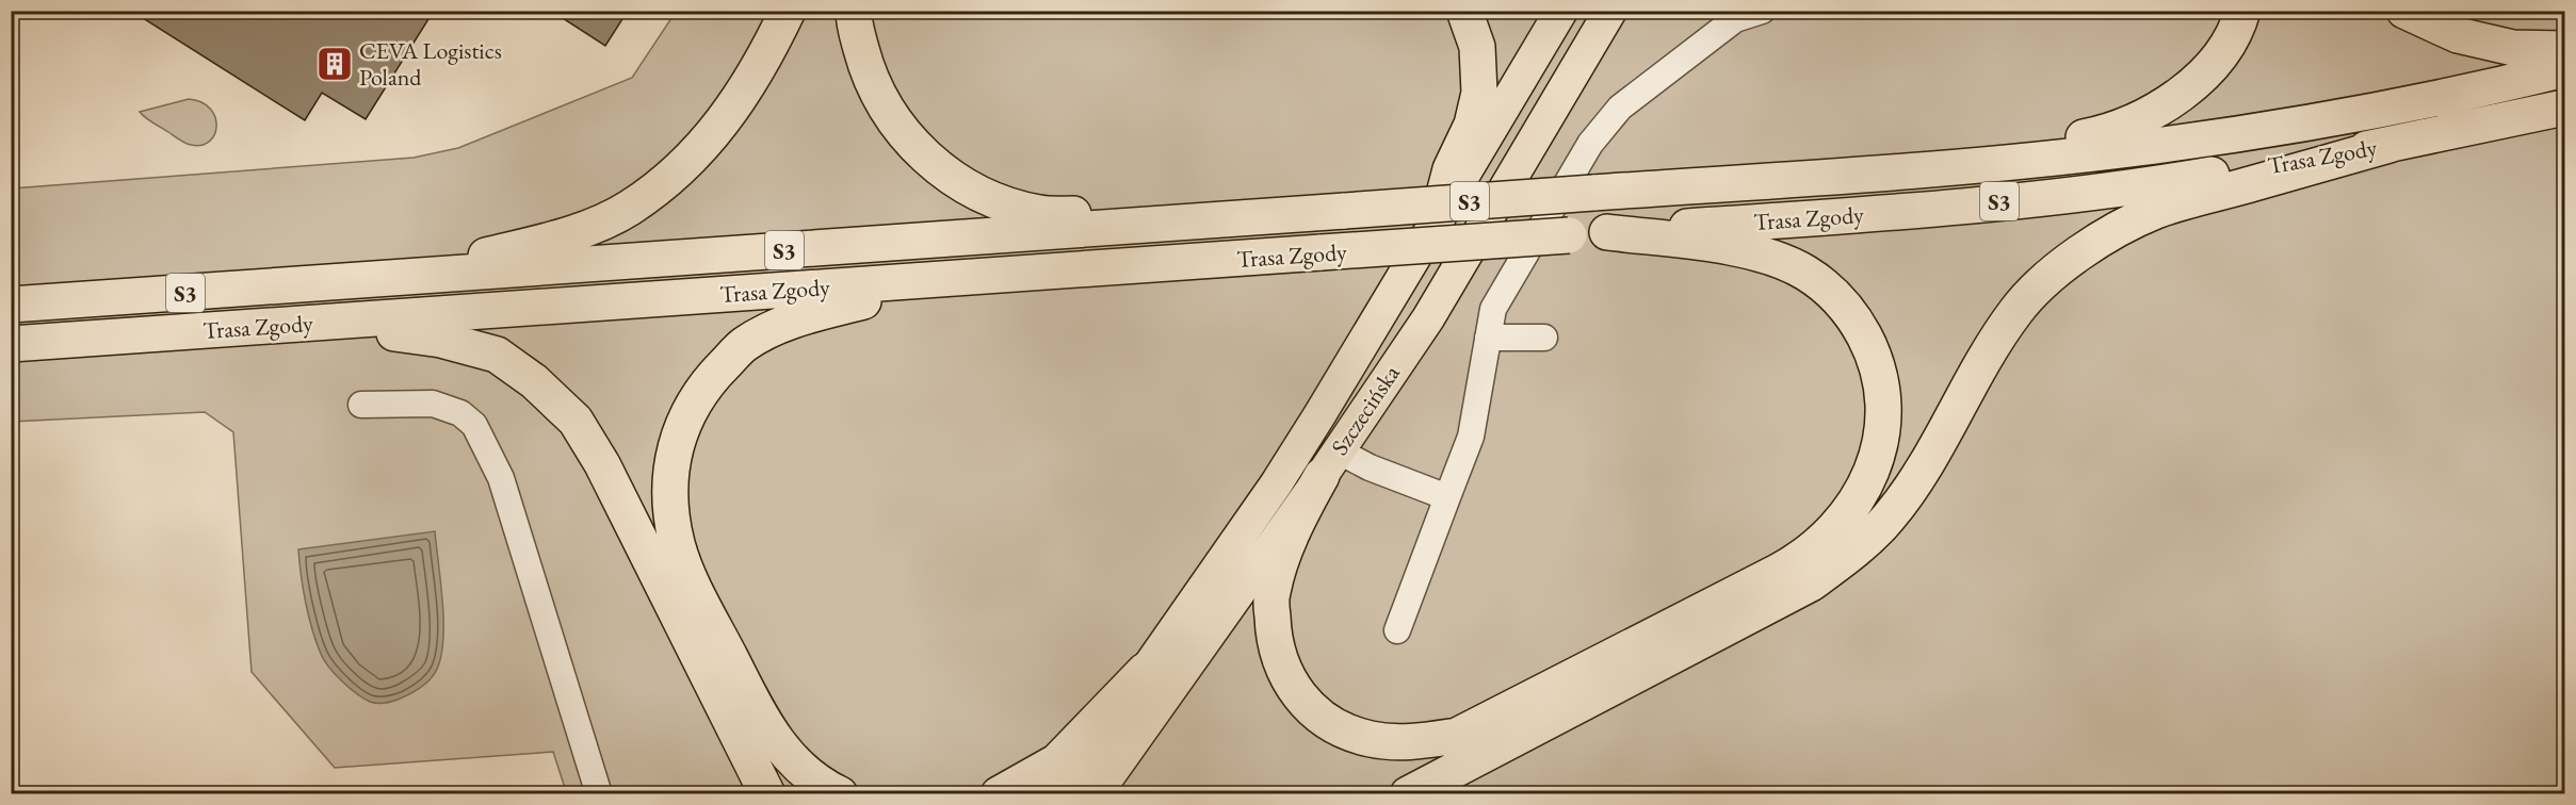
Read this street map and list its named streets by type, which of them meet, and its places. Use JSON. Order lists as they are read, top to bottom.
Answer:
{
  "streets": {
    "highway": ["Trasa Zgody", "S3"],
    "main road": ["Szczecińska"]
  },
  "places": {
    "building": ["CEVA Logistics Poland"]
  }
}
